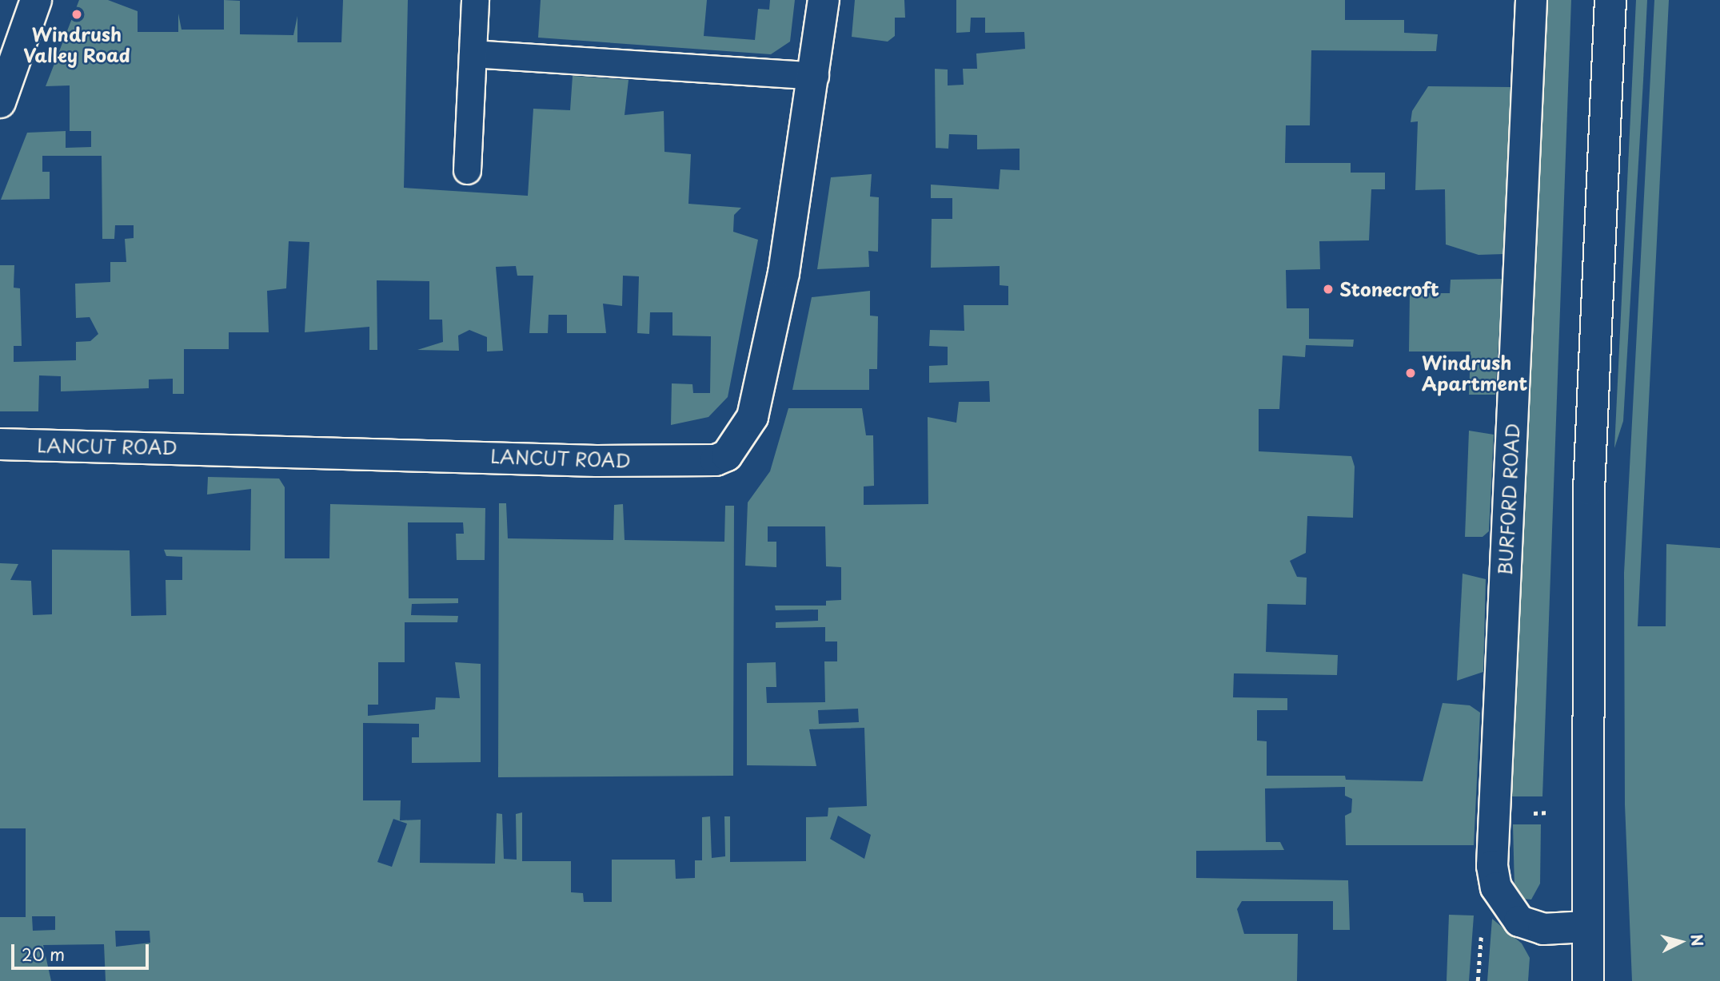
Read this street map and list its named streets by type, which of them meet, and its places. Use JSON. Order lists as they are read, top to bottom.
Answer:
{
  "streets": {
    "street": ["LANCUT ROAD", "BURFORD ROAD"]
  },
  "places": ["Windrush Valley Road", "Stonecroft", "Windrush Apartment"],
  "scale_bar": "20 m",
  "north": "right"
}
